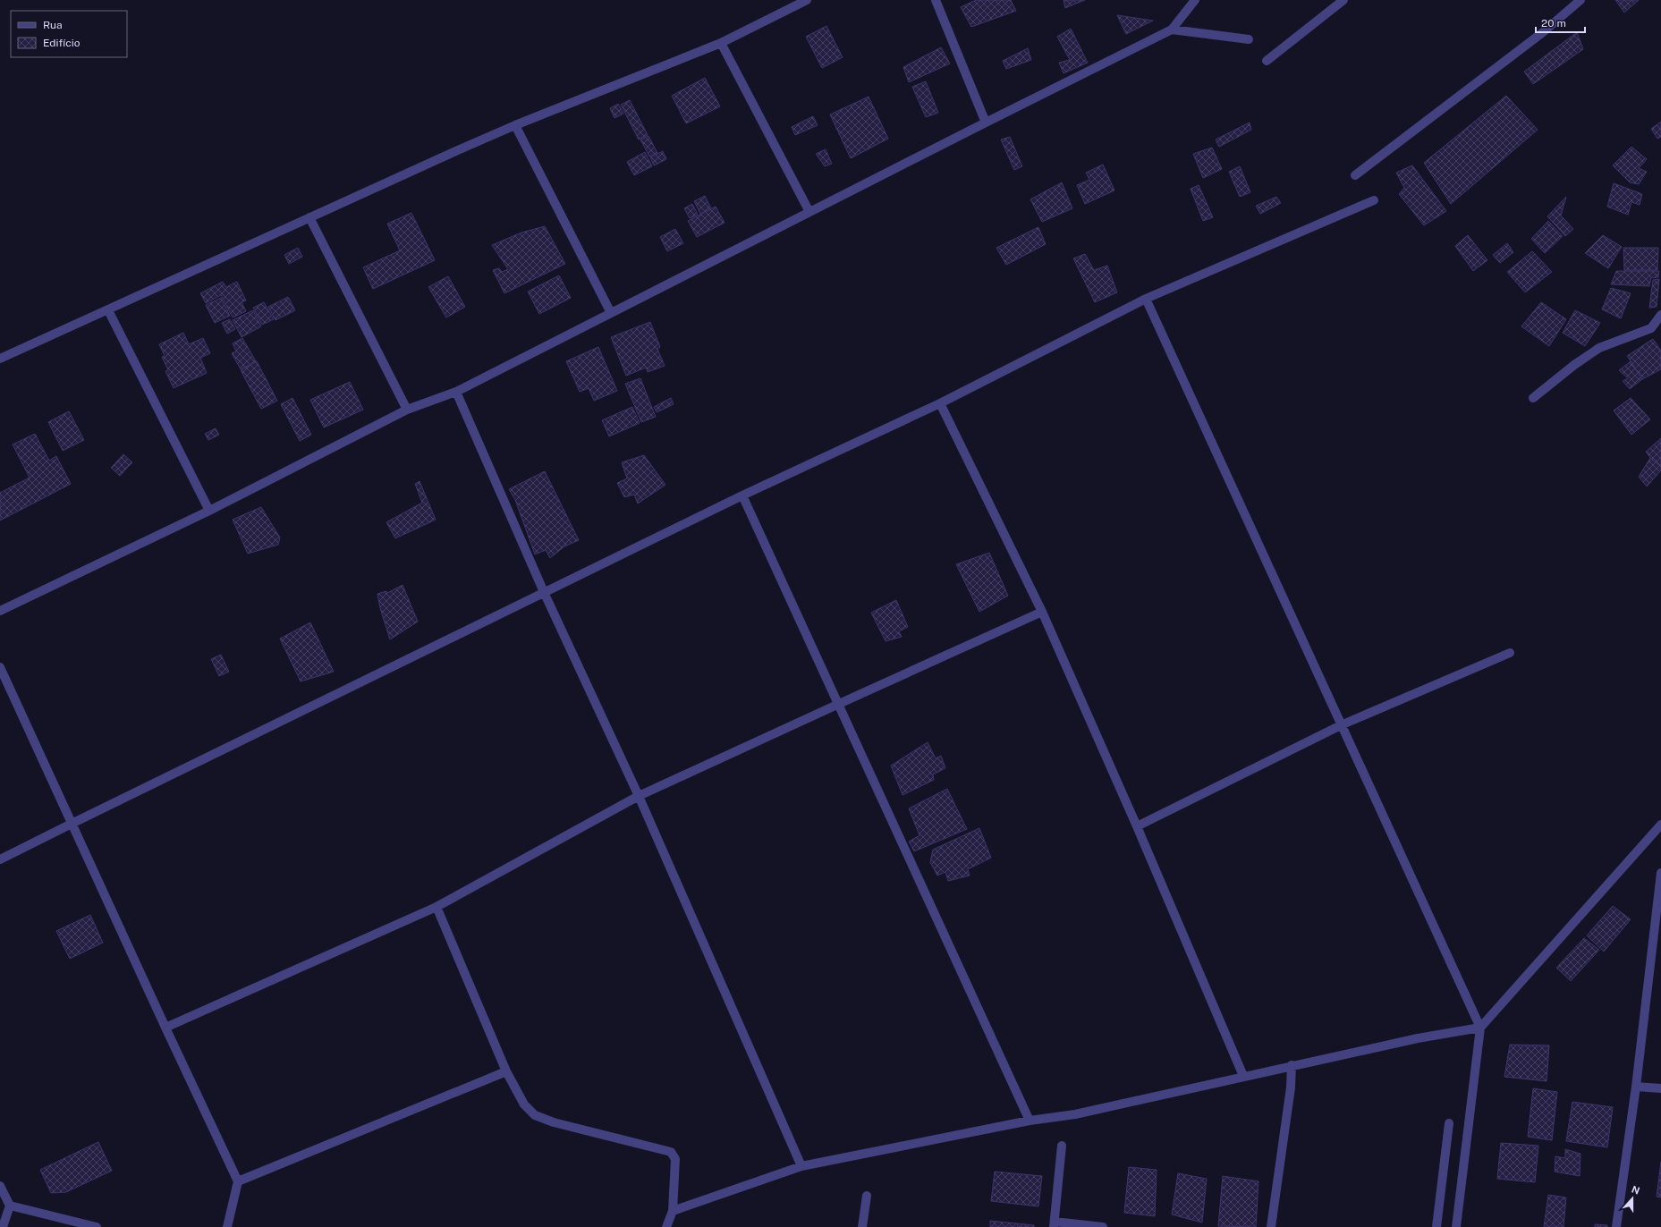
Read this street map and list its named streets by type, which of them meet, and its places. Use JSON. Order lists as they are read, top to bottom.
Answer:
{
  "legend": ["Rua", "Edifício"],
  "scale_bar": "20 m",
  "north": "top"
}
